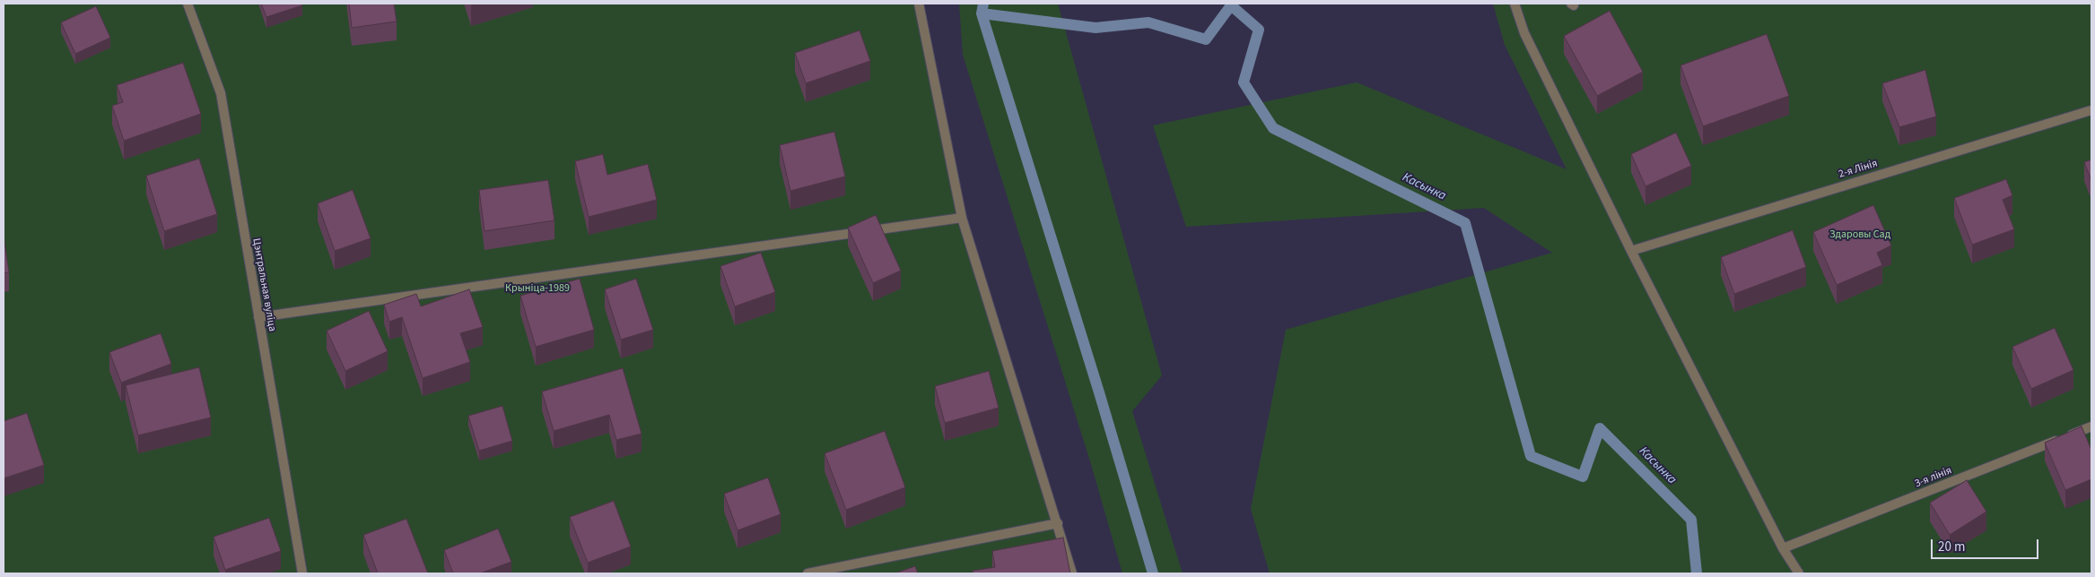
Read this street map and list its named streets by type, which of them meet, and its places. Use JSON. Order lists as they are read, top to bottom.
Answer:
{
  "streets": {
    "street": ["2-я Лінія", "Цэнтральная вуліца", "3-я лінія"]
  },
  "water": ["Касынка"],
  "parks": ["Здаровы Сад", "Крыніца-1989"],
  "scale_bar": "20 m"
}
